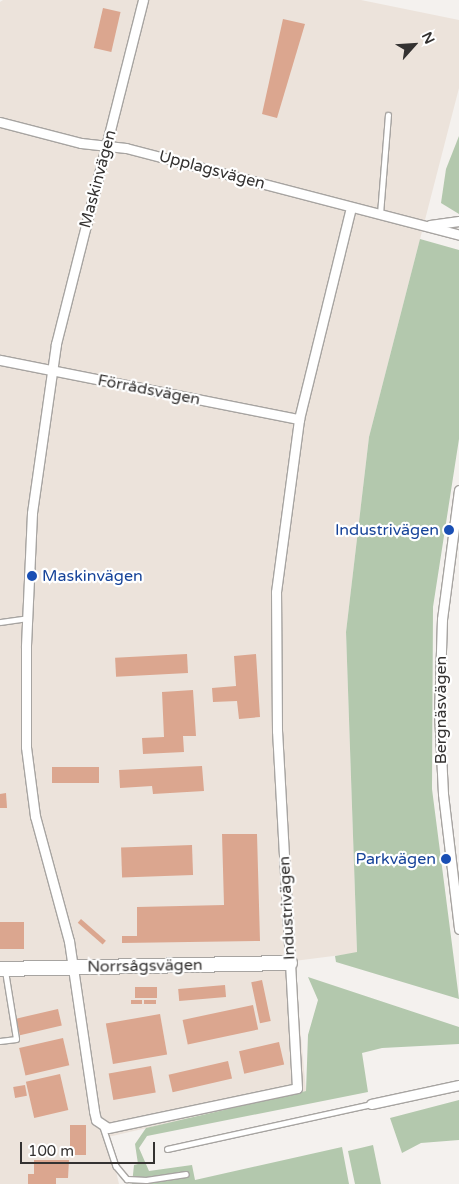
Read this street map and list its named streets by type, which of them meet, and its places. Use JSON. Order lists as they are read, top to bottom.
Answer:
{
  "streets": {
    "street": [
      "Upplagsvägen",
      "Maskinvägen",
      "Förrådsvägen",
      "Bergnäsvägen",
      "Industrivägen",
      "Norrsågsvägen"
    ]
  },
  "crossings": [
    ["Upplagsvägen", "Maskinvägen"],
    ["Upplagsvägen", "Industrivägen"],
    ["Maskinvägen", "Förrådsvägen"],
    ["Maskinvägen", "Industrivägen"],
    ["Maskinvägen", "Norrsågsvägen"],
    ["Förrådsvägen", "Industrivägen"],
    ["Industrivägen", "Norrsågsvägen"]
  ],
  "places": ["Industrivägen", "Maskinvägen", "Parkvägen"],
  "scale_bar": "100 m",
  "north": "top right"
}
